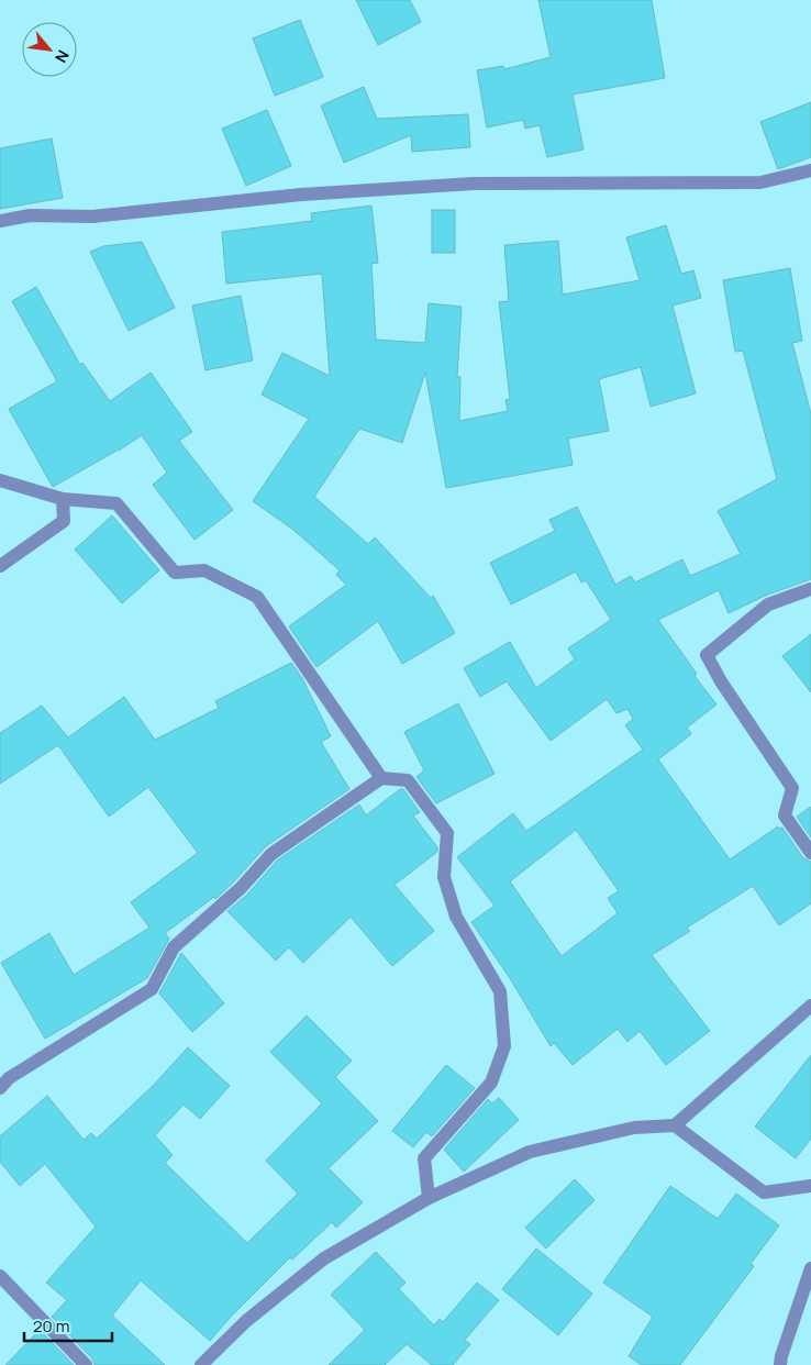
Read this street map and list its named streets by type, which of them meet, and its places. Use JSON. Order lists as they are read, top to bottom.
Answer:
{
  "scale_bar": "20 m",
  "north": "bottom right"
}
